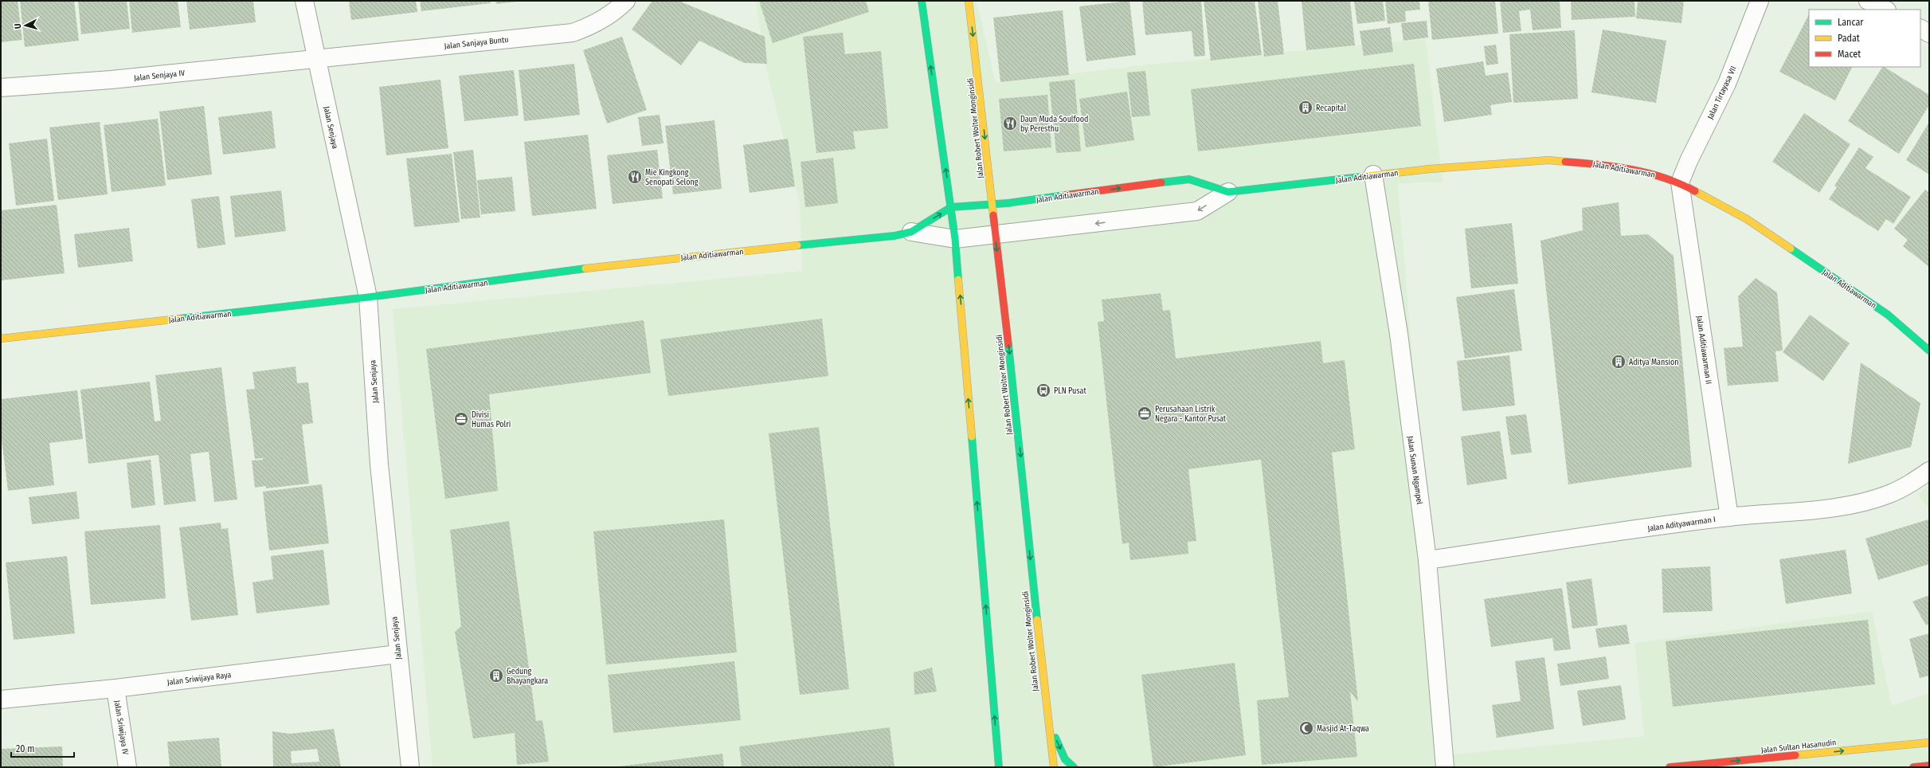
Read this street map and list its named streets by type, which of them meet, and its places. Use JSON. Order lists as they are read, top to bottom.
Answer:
{
  "streets": {
    "street": [
      "Jalan Sanjaya Buntu",
      "Jalan Senjaya IV",
      "Jalan Tirtayasa VII",
      "Jalan Senjaya",
      "Jalan Robert Wolter Monginsidi",
      "Jalan Aditiawarman",
      "Jalan Aditiawarman II",
      "Jalan Sunan Ngampel",
      "Jalan Adityawarman I",
      "Jalan Sriwijaya Raya",
      "Jalan Sriwijaya IV",
      "Jalan Sultan Hasanudin"
    ]
  },
  "crossings": [
    ["Jalan Sanjaya Buntu", "Jalan Senjaya IV"],
    ["Jalan Sanjaya Buntu", "Jalan Senjaya"],
    ["Jalan Senjaya IV", "Jalan Senjaya"],
    ["Jalan Tirtayasa VII", "Jalan Aditiawarman"],
    ["Jalan Tirtayasa VII", "Jalan Aditiawarman II"],
    ["Jalan Senjaya", "Jalan Aditiawarman"],
    ["Jalan Senjaya", "Jalan Sriwijaya Raya"],
    ["Jalan Robert Wolter Monginsidi", "Jalan Aditiawarman"],
    ["Jalan Aditiawarman", "Jalan Aditiawarman II"],
    ["Jalan Aditiawarman", "Jalan Sunan Ngampel"],
    ["Jalan Aditiawarman II", "Jalan Adityawarman I"],
    ["Jalan Sunan Ngampel", "Jalan Adityawarman I"],
    ["Jalan Sriwijaya Raya", "Jalan Sriwijaya IV"]
  ],
  "one_way": ["Jalan Sultan Hasanudin"],
  "places": {
    "building": ["Recapital", "Aditya Mansion", "Gedung Bhayangkara"],
    "restaurant": ["Daun Muda Soulfood by Peresthu", "Mie Kingkong Senopati Selong"],
    "bus stop": ["PLN Pusat"],
    "office": ["Perusahaan Listrik Negara - Kantor Pusat", "Divisi Humas Polri"],
    "mosque": ["Masjid At-Taqwa"]
  },
  "legend": ["Lancar", "Padat", "Macet"],
  "scale_bar": "20 m",
  "north": "left"
}
